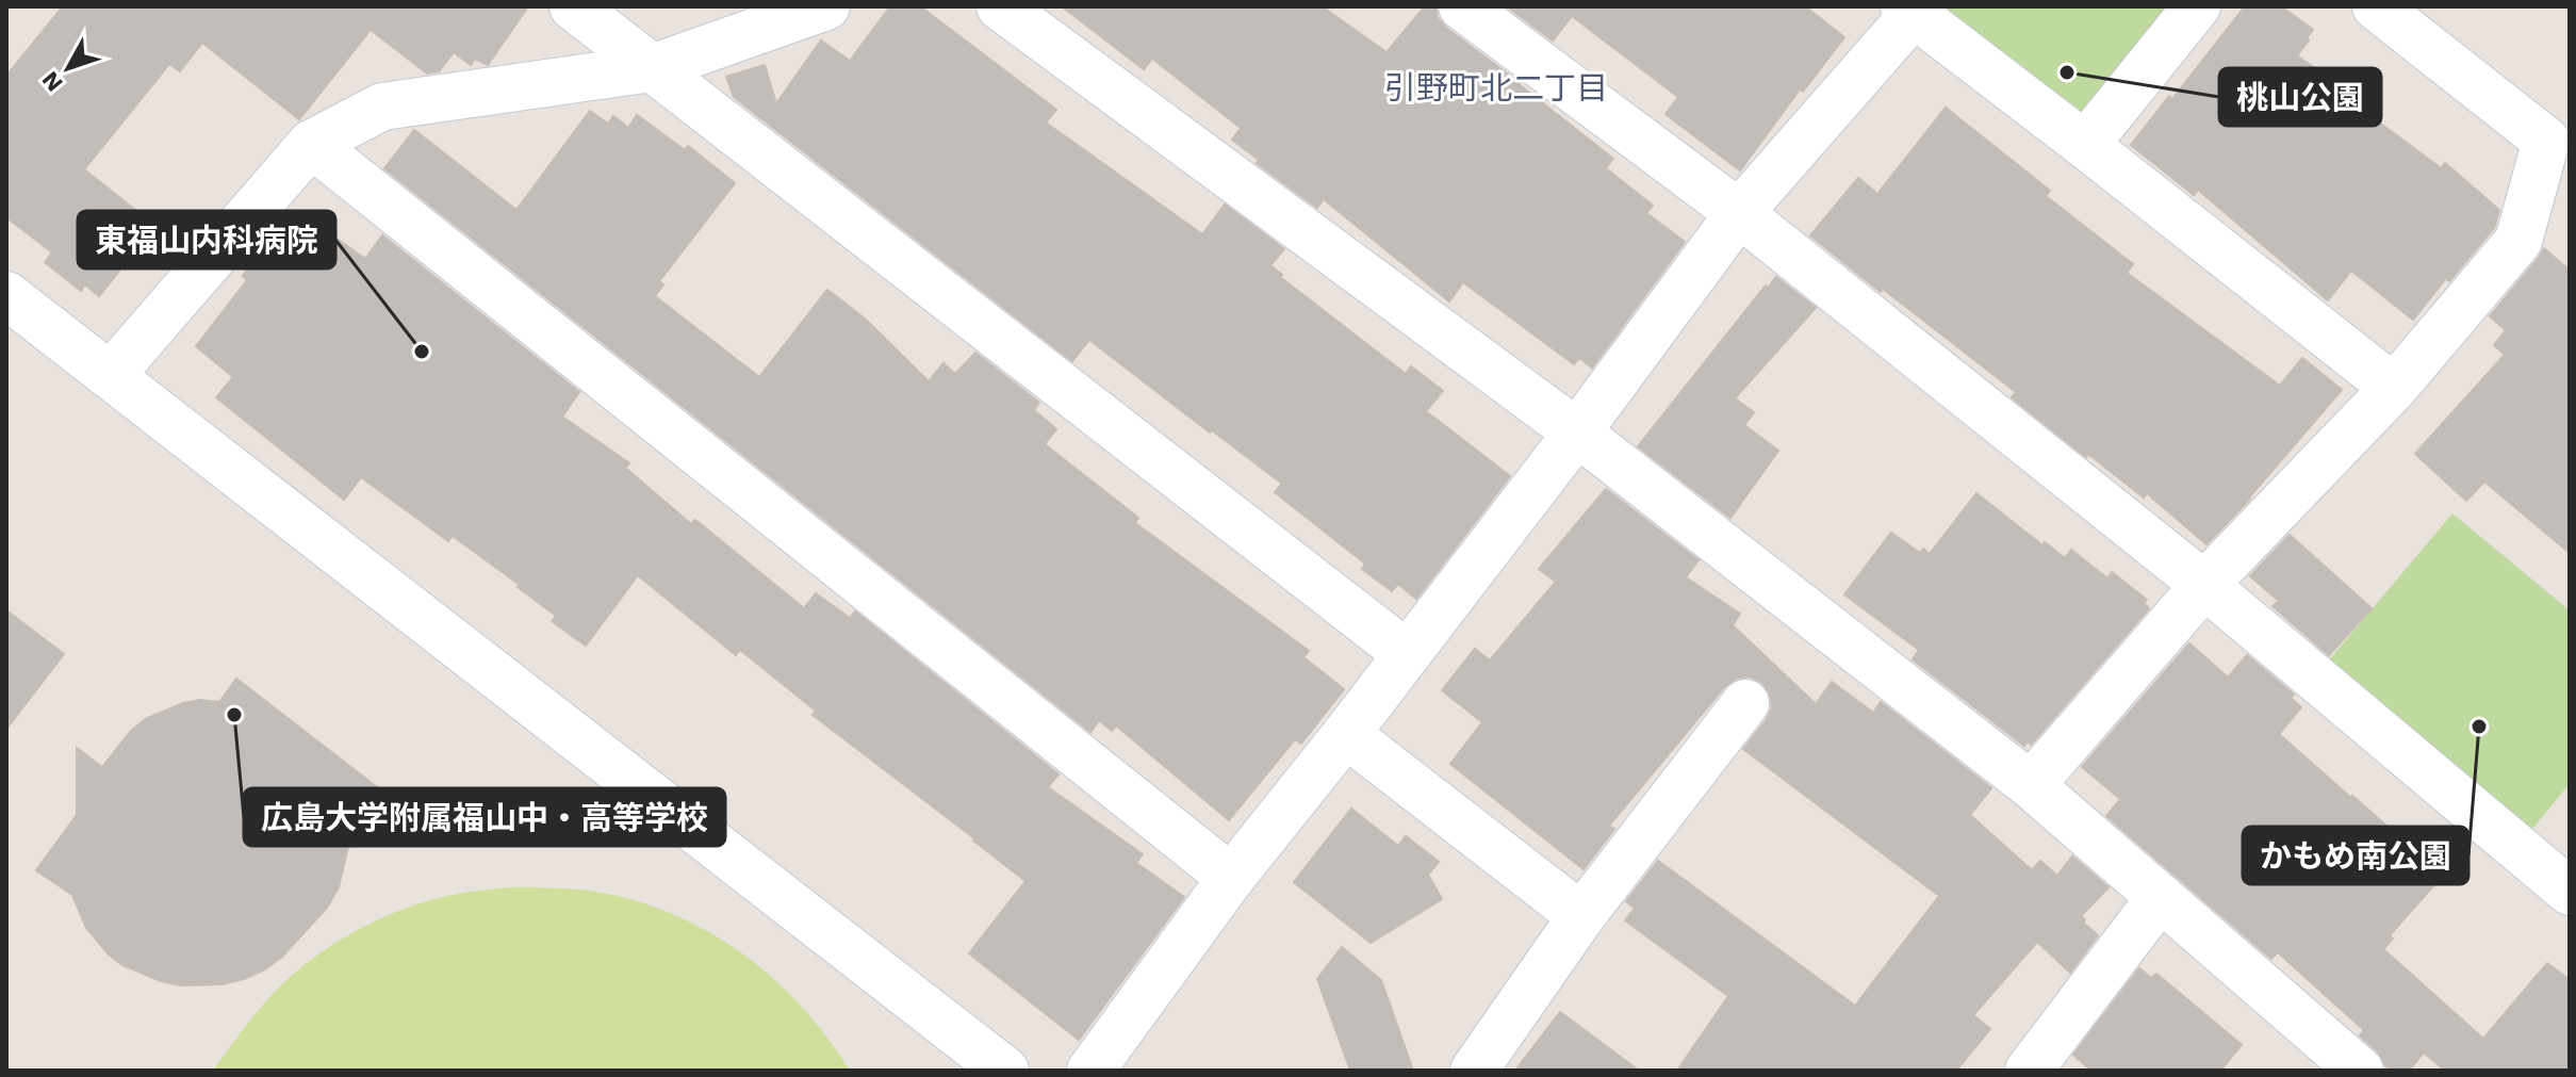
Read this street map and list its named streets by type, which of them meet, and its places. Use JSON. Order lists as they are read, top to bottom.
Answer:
{
  "districts": ["引野町北二丁目"],
  "places": [
    "桃山公園",
    "東福山内科病院",
    "広島大学附属福山中・高等学校",
    "かもめ南公園"
  ],
  "north": "bottom left"
}
